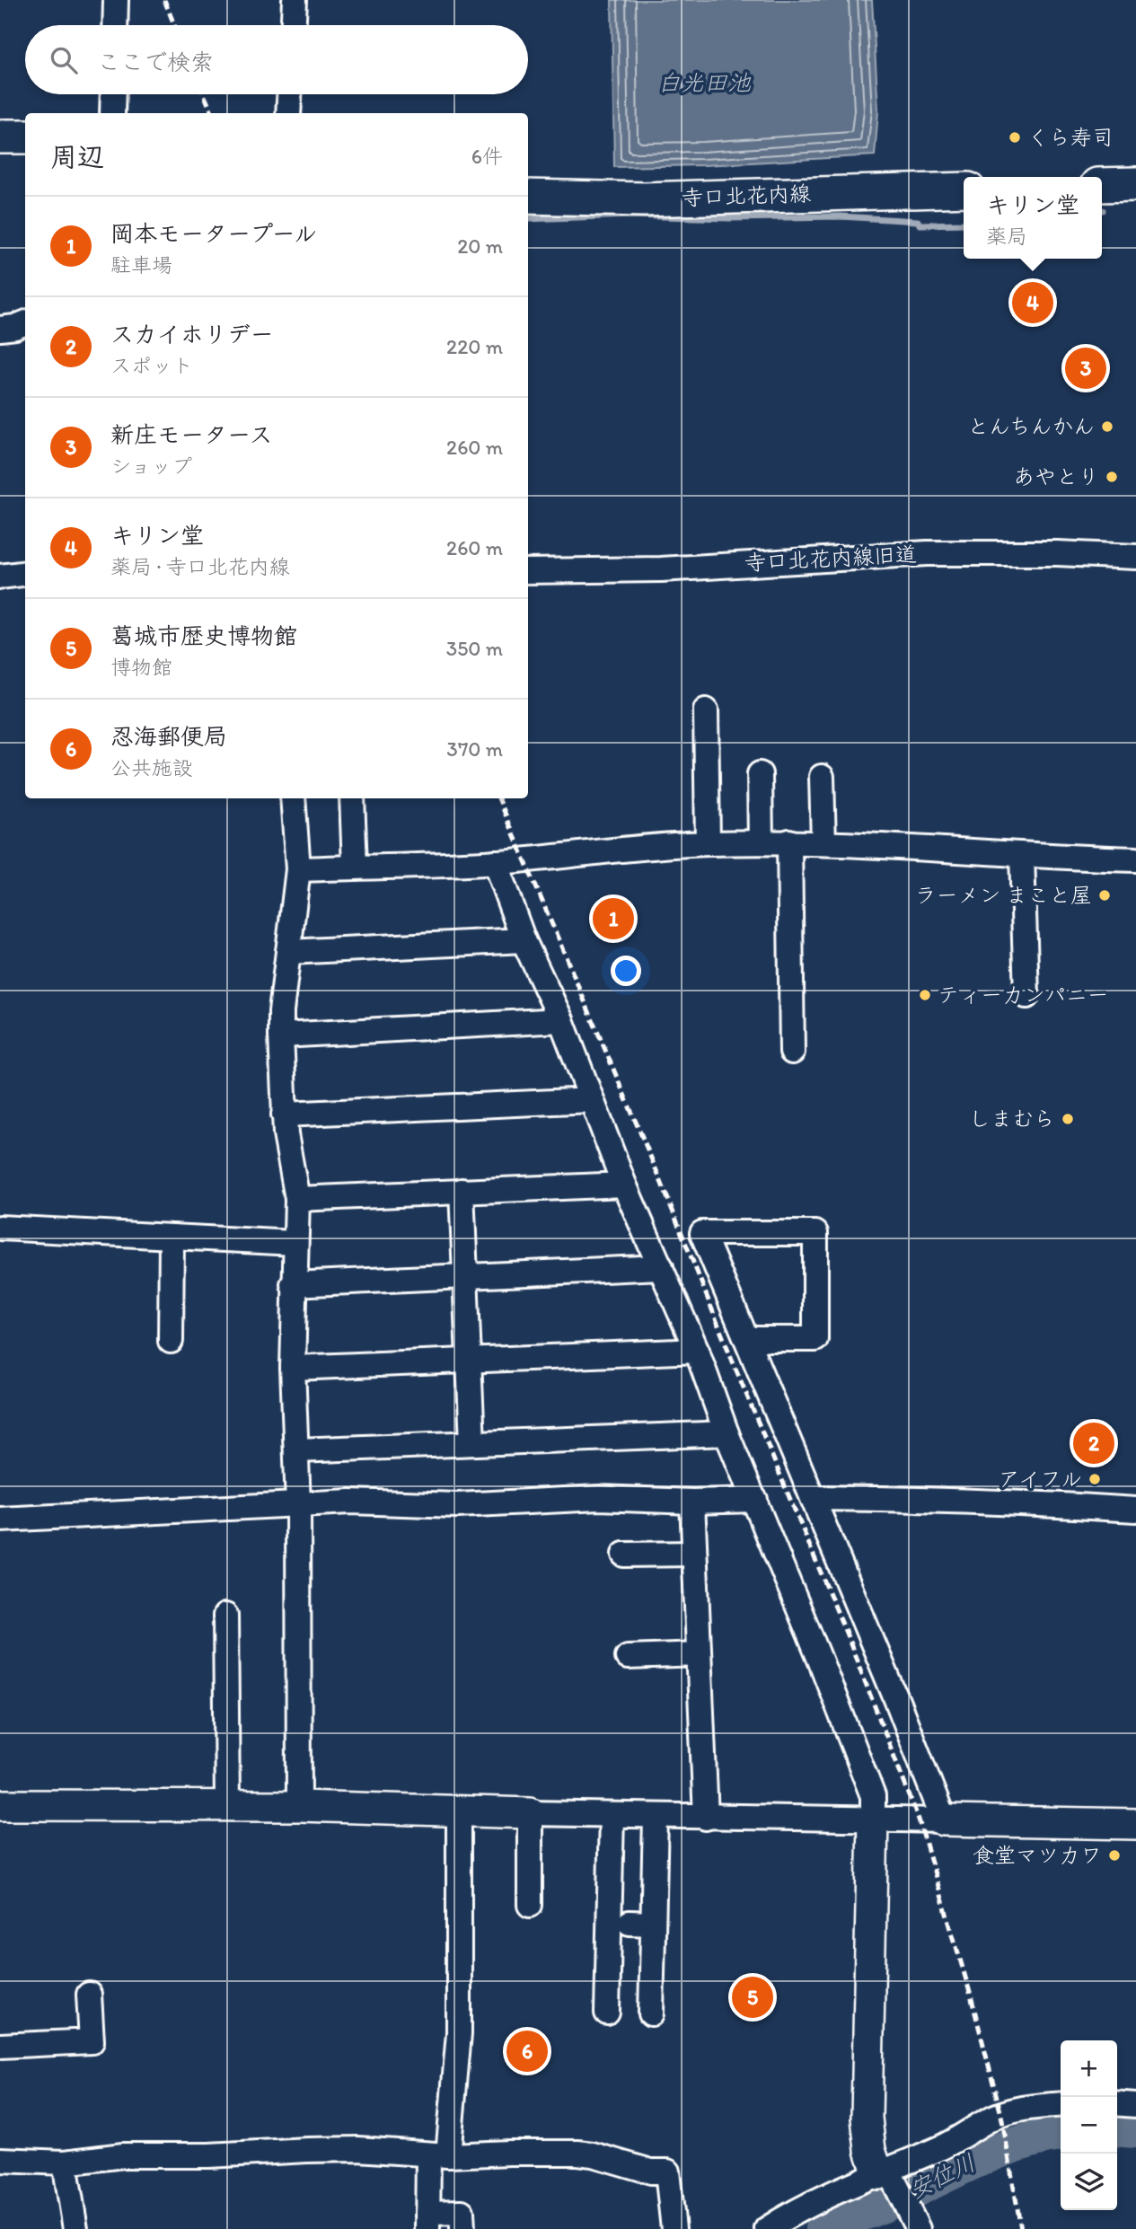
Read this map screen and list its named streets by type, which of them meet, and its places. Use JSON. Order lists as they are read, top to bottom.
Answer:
{
  "streets": {
    "main road": ["寺口北花内線"],
    "street": ["寺口北花内線旧道"]
  },
  "water": ["白光田池", "安位川"],
  "places": [
    "くら寿司",
    "とんちんかん",
    "あやとり",
    "ラーメン まこと屋",
    "ティーカンパニー",
    "しまむら",
    "アイフル",
    "食堂マツカワ"
  ],
  "page": {
    "search": "ここで検索",
    "heading": ["周辺", "6件"],
    "popup": ["キリン堂", "薬局"],
    "list": [
      {
        "mark": "1",
        "name": "岡本モータープール",
        "note": "駐車場",
        "value": "20 m"
      },
      {
        "mark": "2",
        "name": "スカイホリデー",
        "note": "スポット",
        "value": "220 m"
      },
      {
        "mark": "3",
        "name": "新庄モータース",
        "note": "ショップ",
        "value": "260 m"
      },
      {
        "mark": "4",
        "name": "キリン堂",
        "note": "薬局 · 寺口北花内線",
        "value": "260 m"
      },
      {
        "mark": "5",
        "name": "葛城市歴史博物館",
        "note": "博物館",
        "value": "350 m"
      },
      {
        "mark": "6",
        "name": "忍海郵便局",
        "note": "公共施設",
        "value": "370 m"
      }
    ],
    "pins": [
      "4",
      "3",
      "1",
      "2",
      "5",
      "6"
    ],
    "map_buttons": ["+", "−"]
  }
}
